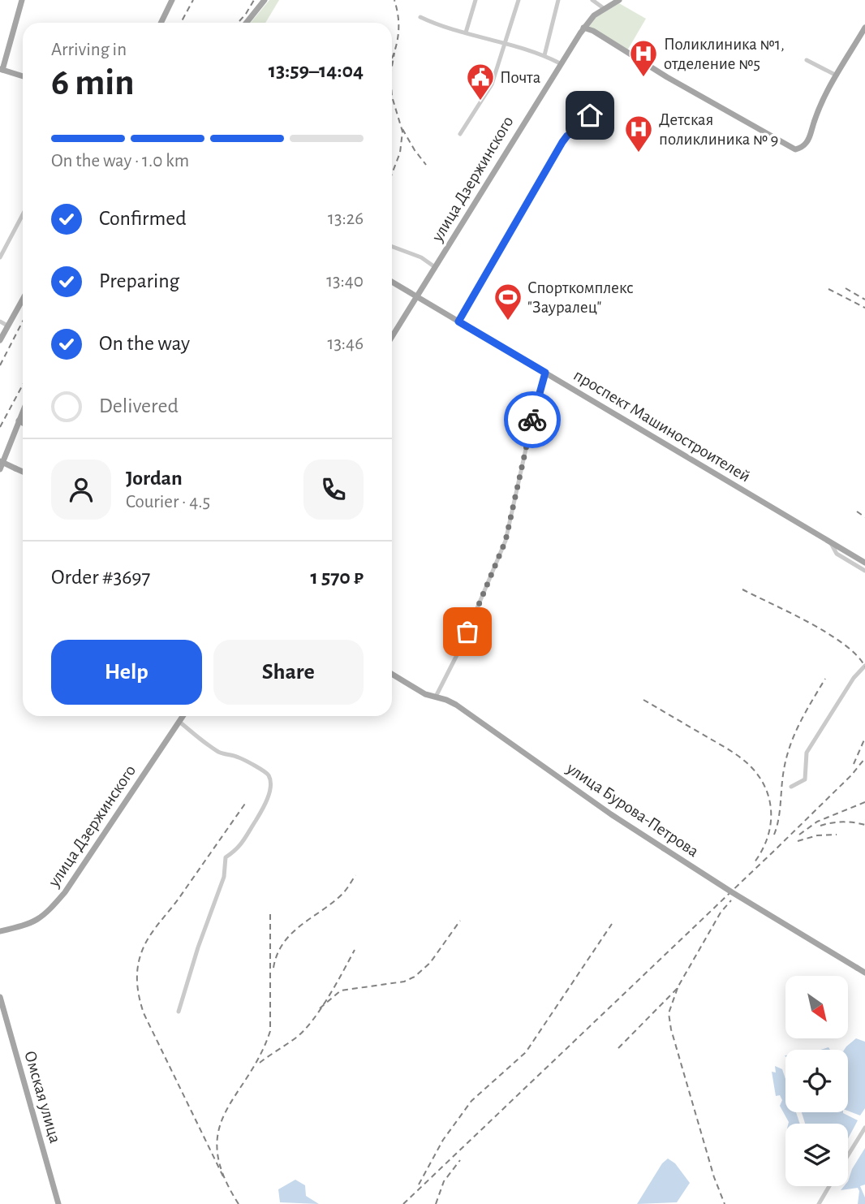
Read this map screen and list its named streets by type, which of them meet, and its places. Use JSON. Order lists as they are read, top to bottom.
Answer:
{
  "streets": {
    "main road": [
      "улица Дзержинского",
      "проспект Машиностроителей",
      "улица Бурова-Петрова",
      "Омская улица"
    ]
  },
  "crossings": [
    ["улица Дзержинского", "проспект Машиностроителей"]
  ],
  "places": {
    "hospital": ["Поликлиника №1, отделение №5", "Детская поликлиника № 9"],
    "public building": ["Почта"],
    "sports": ["Спорткомплекс \"Зауралец\""]
  },
  "north": "bottom right",
  "page": {
    "heading": ["6 min", "Arriving in", "13:59–14:04"],
    "panel": [
      "Jordan",
      "Courier · 4.5",
      "Order #3697",
      "1 570 ₽"
    ],
    "bar": "On the way · 1.0 km",
    "list": [
      ["Confirmed", "13:26"],
      ["Preparing", "13:40"],
      ["On the way", "13:46"],
      "Delivered"
    ],
    "buttons": ["Help", "Share"]
  }
}
